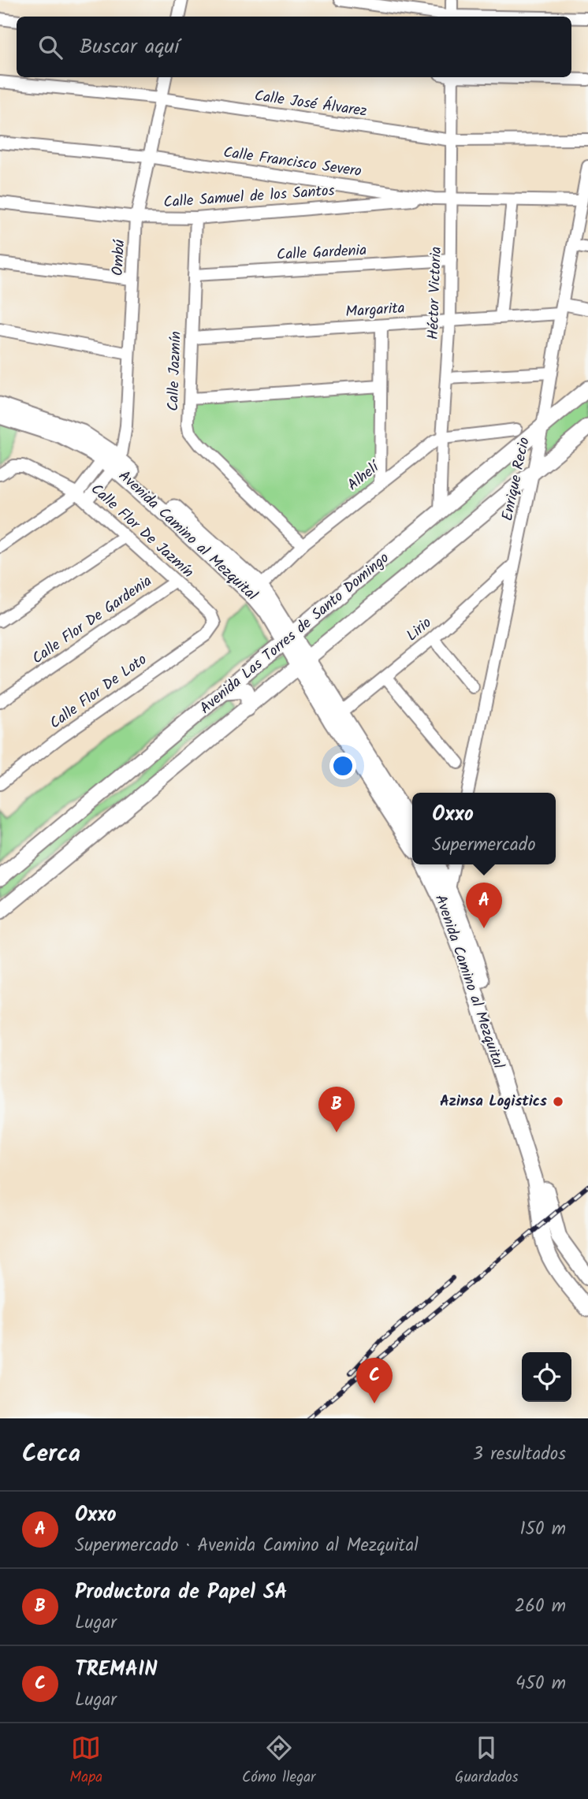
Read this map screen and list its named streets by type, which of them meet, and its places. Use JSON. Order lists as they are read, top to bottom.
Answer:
{
  "streets": {
    "street": [
      "Calle José Álvarez",
      "Calle Francisco Severo",
      "Calle Samuel de los Santos",
      "Calle Gardenia",
      "Ombú",
      "Héctor Victoria",
      "Margarita",
      "Calle Jazmín",
      "Alhelí",
      "Enrique Recio",
      "Calle Flor De Jazmín",
      "Avenida Camino al Mezquital",
      "Calle Flor De Gardenia",
      "Lirio",
      "Avenida Las Torres de Santo Domingo",
      "Calle Flor De Loto"
    ]
  },
  "crossings": [
    ["Calle José Álvarez", "Ombú"],
    ["Calle José Álvarez", "Héctor Victoria"],
    ["Calle Francisco Severo", "Calle Samuel de los Santos"],
    ["Calle Francisco Severo", "Ombú"],
    ["Calle Francisco Severo", "Héctor Victoria"],
    ["Calle Francisco Severo", "Enrique Recio"],
    ["Calle Samuel de los Santos", "Ombú"],
    ["Calle Samuel de los Santos", "Calle Jazmín"],
    ["Calle Gardenia", "Héctor Victoria"],
    ["Calle Gardenia", "Calle Jazmín"],
    ["Ombú", "Avenida Camino al Mezquital"],
    ["Héctor Victoria", "Margarita"],
    ["Héctor Victoria", "Alhelí"],
    ["Héctor Victoria", "Avenida Las Torres de Santo Domingo"],
    ["Margarita", "Calle Jazmín"],
    ["Margarita", "Enrique Recio"],
    ["Calle Jazmín", "Alhelí"],
    ["Alhelí", "Avenida Camino al Mezquital"],
    ["Enrique Recio", "Lirio"],
    ["Enrique Recio", "Avenida Las Torres de Santo Domingo"],
    ["Calle Flor De Jazmín", "Calle Flor De Gardenia"],
    ["Calle Flor De Jazmín", "Calle Flor De Loto"],
    ["Avenida Camino al Mezquital", "Lirio"],
    ["Avenida Camino al Mezquital", "Avenida Las Torres de Santo Domingo"]
  ],
  "places": ["Azinsa Logistics"],
  "page": {
    "search": "Buscar aquí",
    "popup": ["Oxxo", "Supermercado"],
    "pins": ["A", "B", "C"],
    "heading": ["Cerca", "3 resultados"],
    "list": [
      {
        "mark": "A",
        "name": "Oxxo",
        "note": "Supermercado · Avenida Camino al Mezquital",
        "value": "150 m"
      },
      {
        "mark": "B",
        "name": "Productora de Papel SA",
        "note": "Lugar",
        "value": "260 m"
      },
      {
        "mark": "C",
        "name": "TREMAIN",
        "note": "Lugar",
        "value": "450 m"
      }
    ],
    "nav": ["Mapa", "Cómo llegar", "Guardados"]
  }
}
